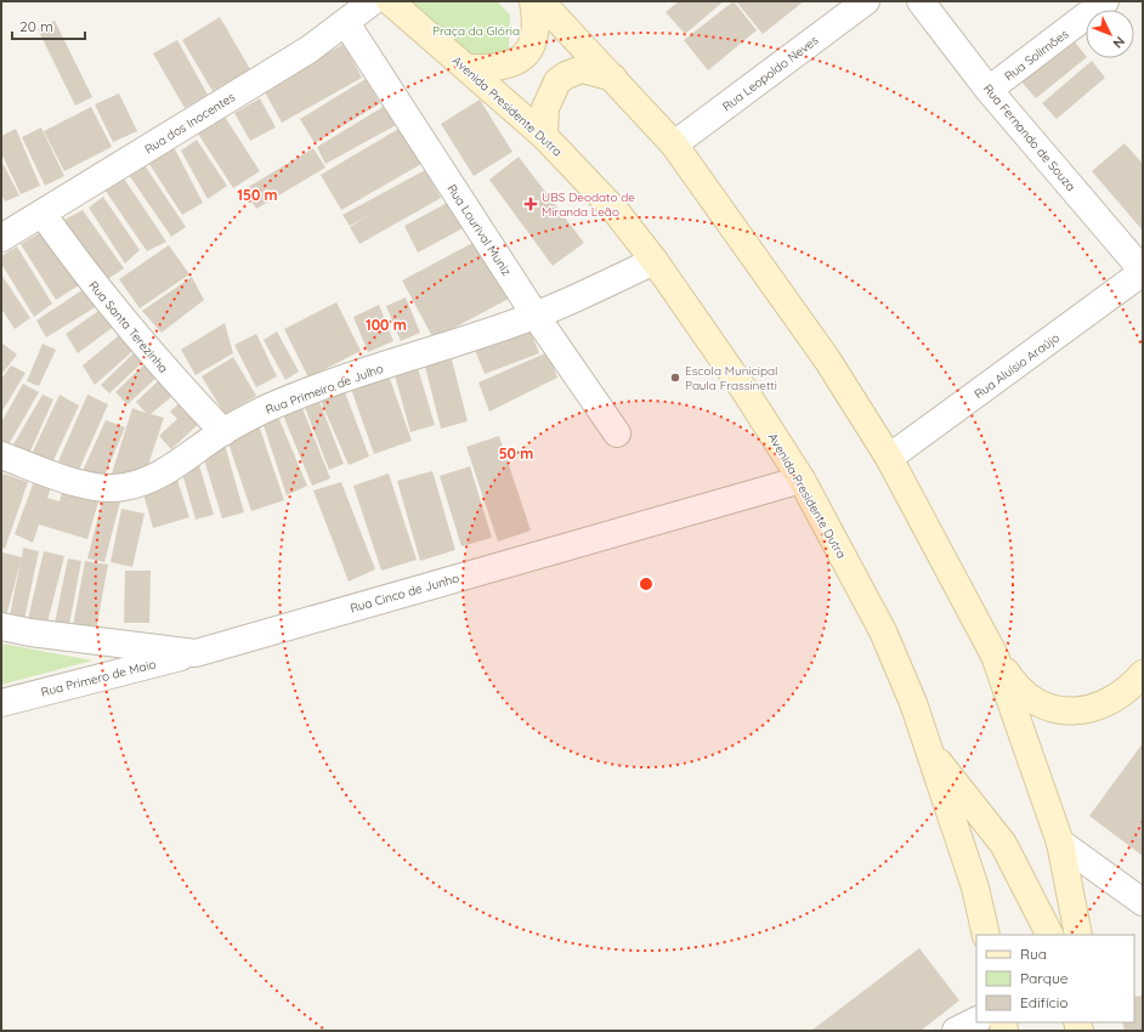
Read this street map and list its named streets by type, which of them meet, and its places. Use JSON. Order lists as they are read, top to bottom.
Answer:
{
  "streets": {
    "street": [
      "Rua Solimões",
      "Rua Leopoldo Neves",
      "Avenida Presidente Dutra",
      "Rua dos Inocentes",
      "Rua Fernando de Souza",
      "Rua Lourival Muniz",
      "Rua Santa Terezinha",
      "Rua Aluísio Araújo",
      "Rua Primeiro de Julho",
      "Rua Cinco de Junho",
      "Rua Primero de Maio"
    ]
  },
  "crossings": [
    ["Rua Solimões", "Rua Fernando de Souza"],
    ["Avenida Presidente Dutra", "Rua Primeiro de Julho"],
    ["Avenida Presidente Dutra", "Rua Cinco de Junho"],
    ["Rua dos Inocentes", "Rua Lourival Muniz"],
    ["Rua dos Inocentes", "Rua Santa Terezinha"],
    ["Rua Fernando de Souza", "Rua Aluísio Araújo"],
    ["Rua Lourival Muniz", "Rua Primeiro de Julho"],
    ["Rua Santa Terezinha", "Rua Primeiro de Julho"],
    ["Rua Cinco de Junho", "Rua Primero de Maio"]
  ],
  "parks": ["Praça da Glória"],
  "places": {
    "health": ["UBS Deodato de Miranda Leão"],
    "other": ["Escola Municipal Paula Frassinetti"]
  },
  "legend": ["Rua", "Parque", "Edifício"],
  "scale_bar": "20 m",
  "north": "bottom right",
  "rings": ["150 m", "100 m", "50 m"]
}
